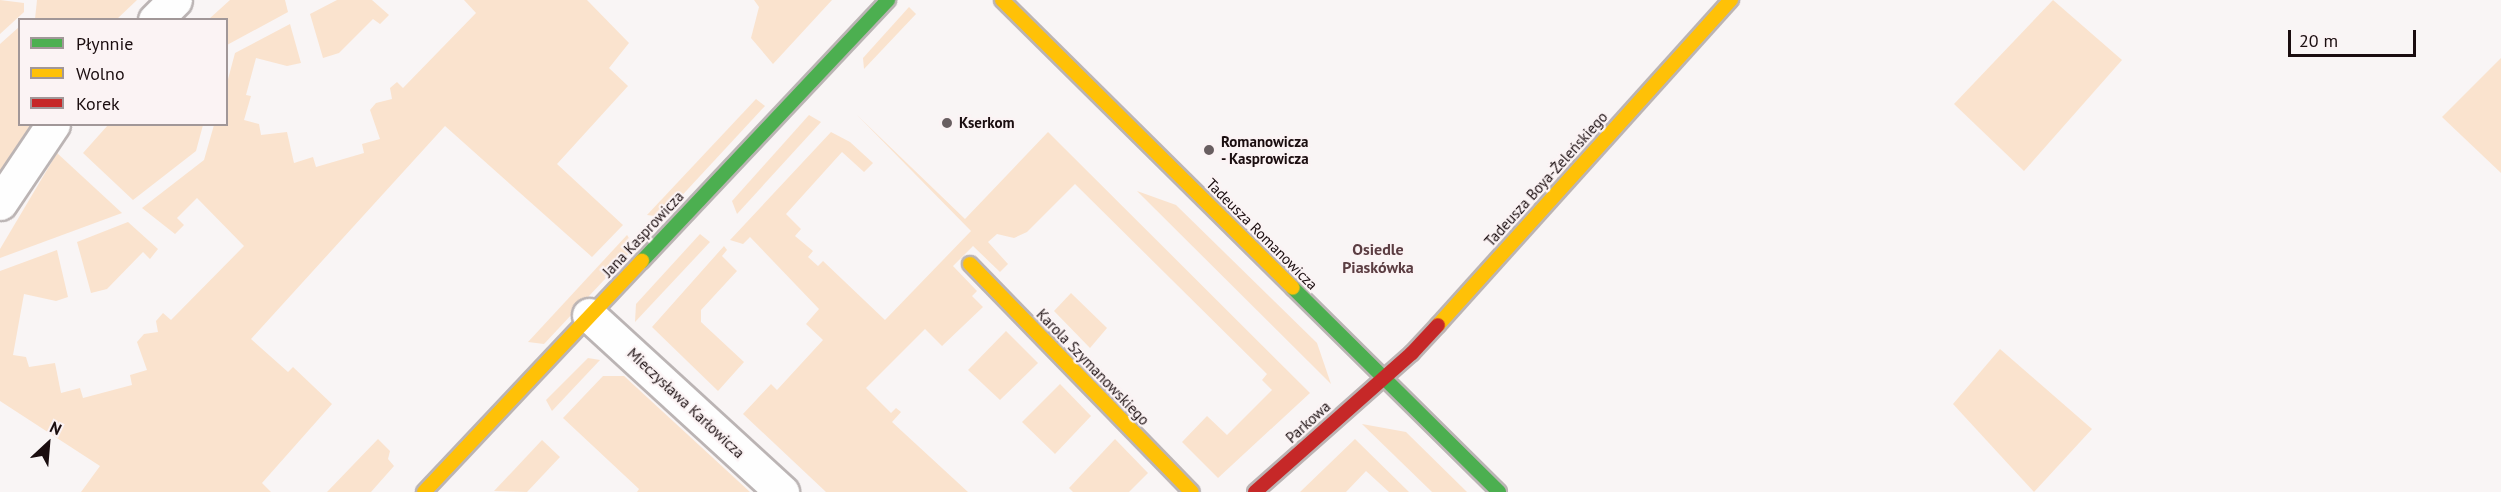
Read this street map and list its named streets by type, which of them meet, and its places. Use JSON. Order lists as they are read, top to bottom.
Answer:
{
  "streets": {
    "street": [
      "Tadeusza Boya-Żeleńskiego",
      "Jana Kasprowicza",
      "Tadeusza Romanowicza",
      "Karola Szymanowskiego",
      "Mieczysława Karłowicza",
      "Parkowa"
    ]
  },
  "crossings": [
    ["Tadeusza Boya-Żeleńskiego", "Tadeusza Romanowicza"],
    ["Tadeusza Boya-Żeleńskiego", "Parkowa"],
    ["Jana Kasprowicza", "Mieczysława Karłowicza"],
    ["Tadeusza Romanowicza", "Parkowa"]
  ],
  "districts": ["Osiedle Piaskówka"],
  "places": ["Kserkom", "Romanowicza - Kasprowicza"],
  "legend": ["Płynnie", "Wolno", "Korek"],
  "scale_bar": "20 m",
  "north": "top right"
}
